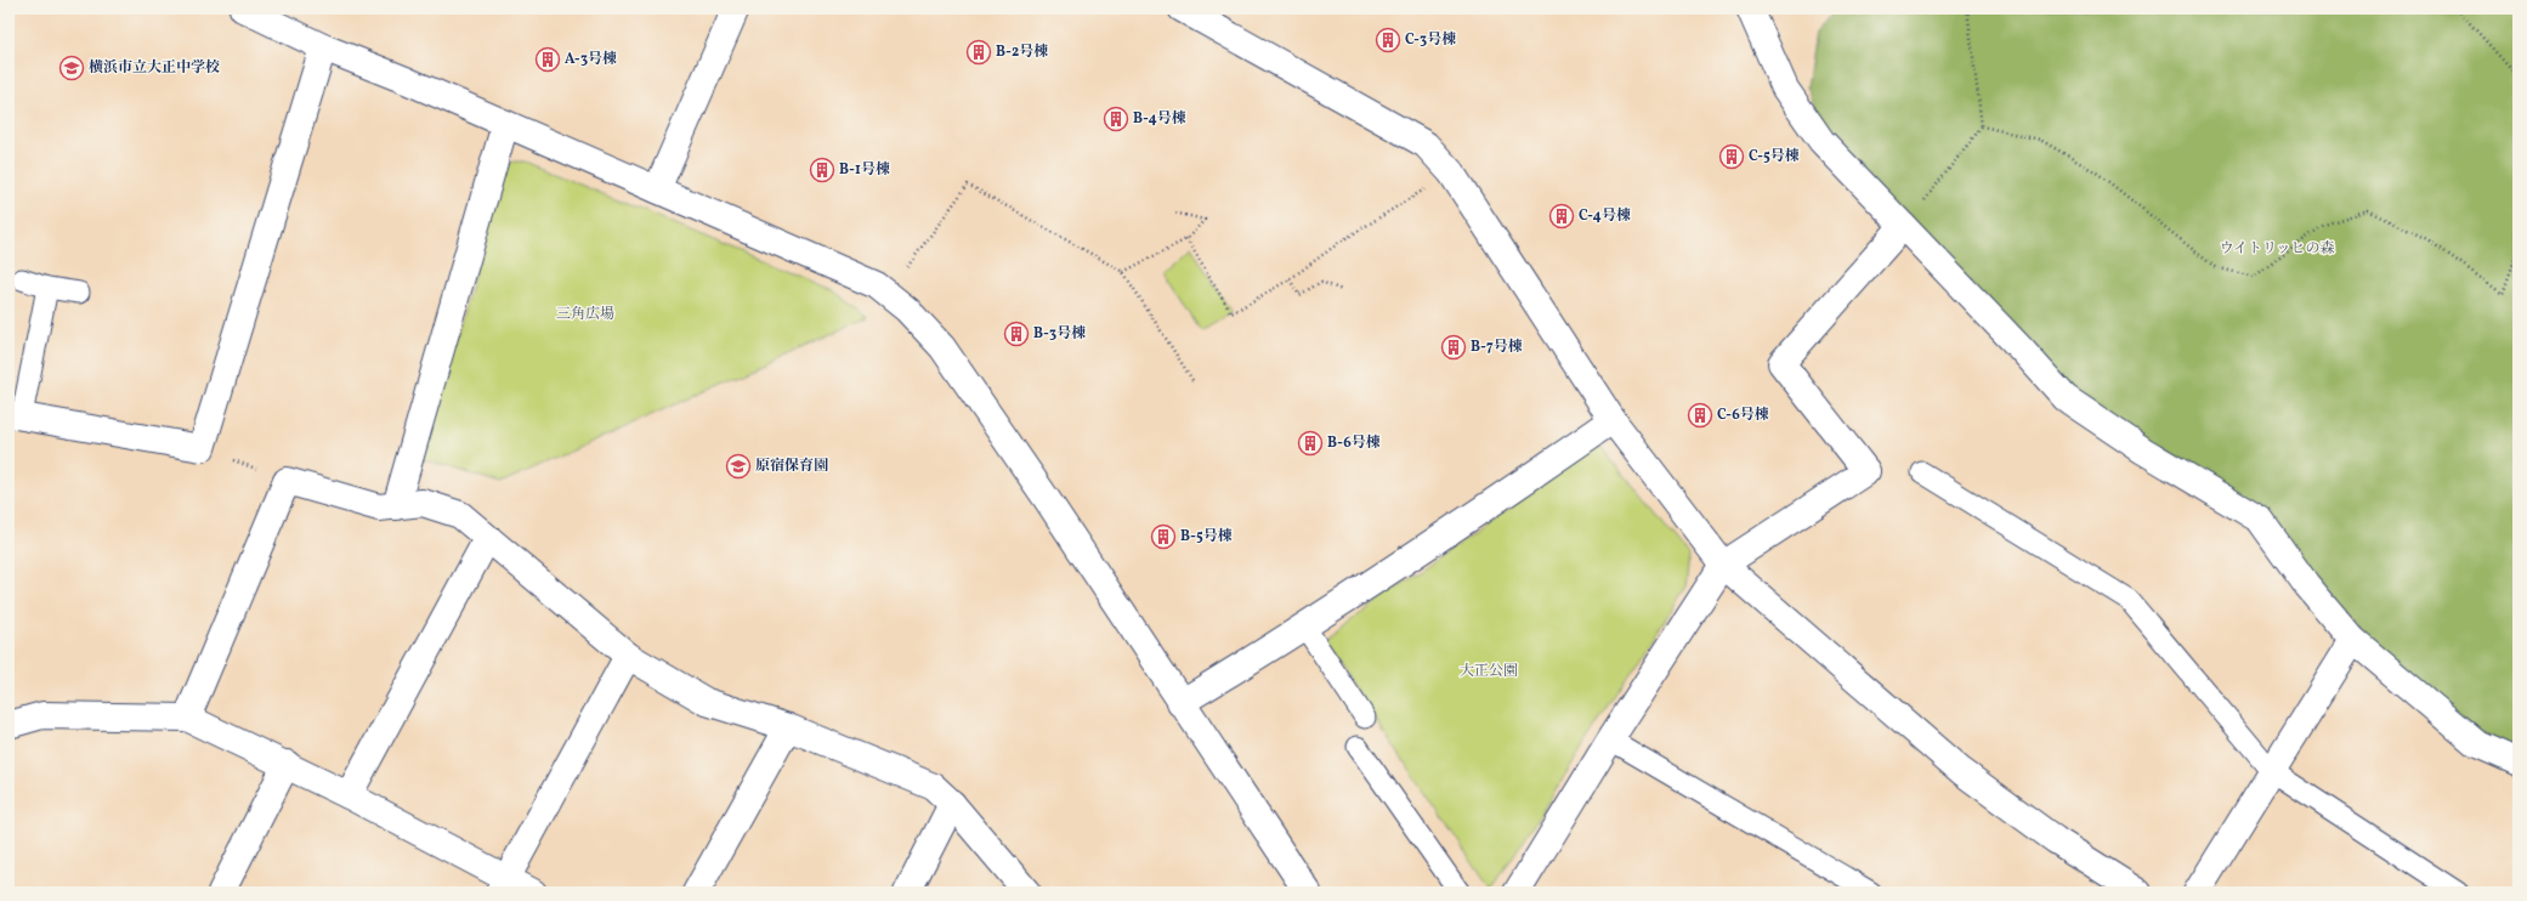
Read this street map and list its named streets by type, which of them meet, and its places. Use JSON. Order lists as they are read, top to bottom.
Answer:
{
  "parks": ["ウイトリッヒの森", "三角広場", "大正公園"],
  "places": {
    "building": [
      "C-3号棟",
      "B-2号棟",
      "A-3号棟",
      "B-4号棟",
      "C-5号棟",
      "B-1号棟",
      "C-4号棟",
      "B-3号棟",
      "B-7号棟",
      "C-6号棟",
      "B-6号棟",
      "B-5号棟"
    ],
    "school or university": ["横浜市立大正中学校", "原宿保育園"]
  }
}
